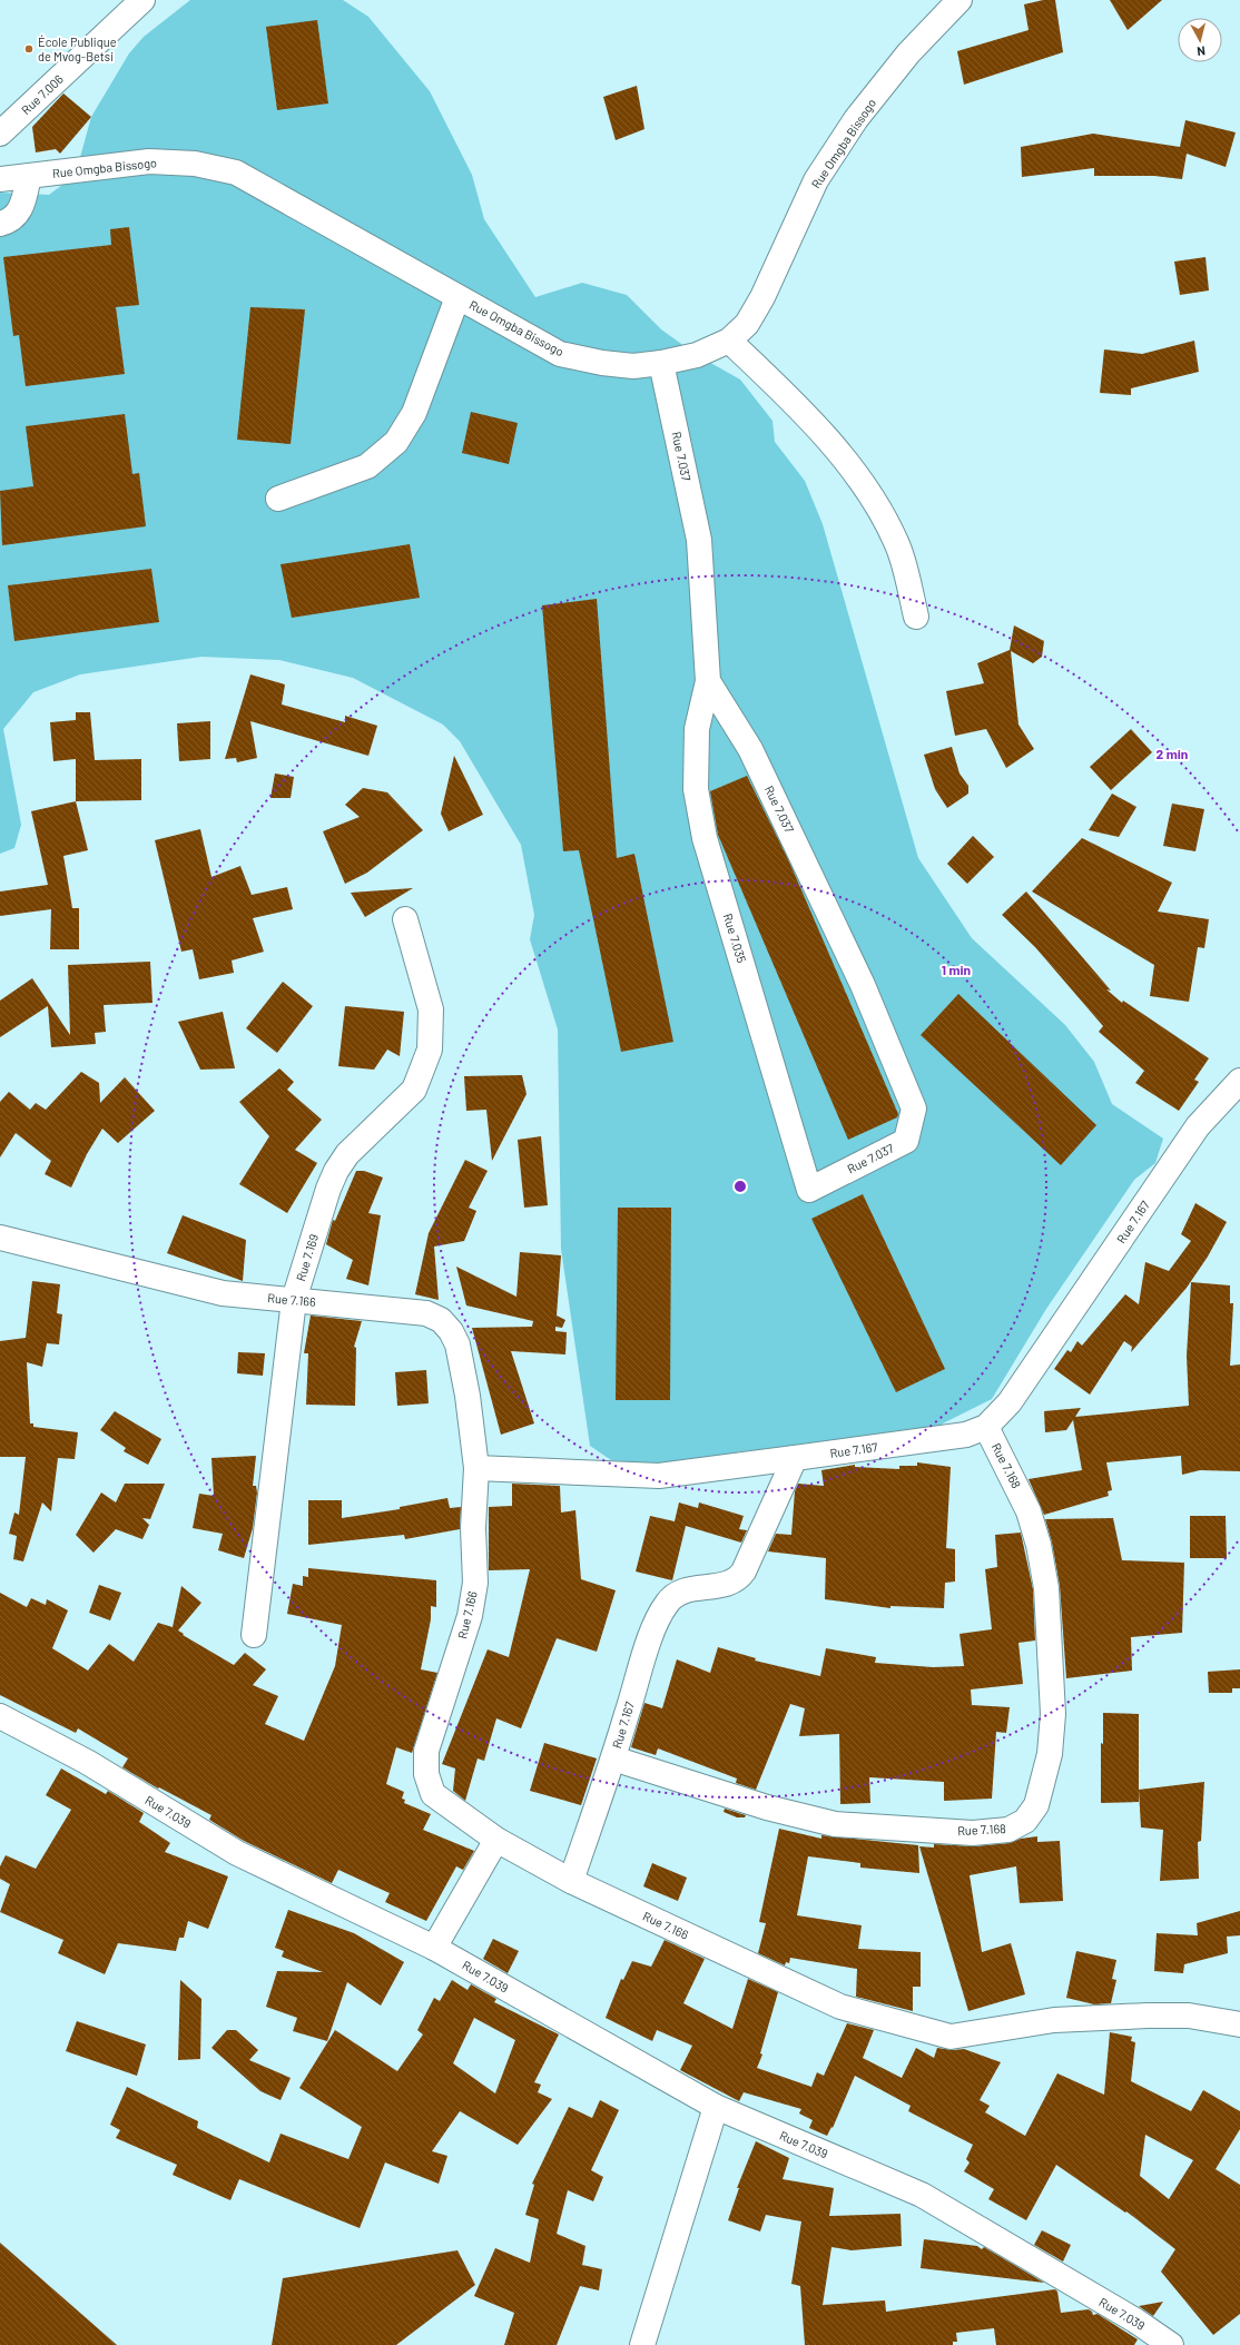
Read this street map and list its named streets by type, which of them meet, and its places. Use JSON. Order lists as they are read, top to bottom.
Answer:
{
  "streets": {
    "street": [
      "Rue 7.006",
      "Rue Omgba Bissogo",
      "Rue 7.037",
      "Rue 7.035",
      "Rue 7.167",
      "Rue 7.169",
      "Rue 7.166",
      "Rue 7.168",
      "Rue 7.039"
    ]
  },
  "crossings": [
    ["Rue Omgba Bissogo", "Rue 7.037"],
    ["Rue 7.037", "Rue 7.035"],
    ["Rue 7.167", "Rue 7.166"],
    ["Rue 7.167", "Rue 7.168"],
    ["Rue 7.169", "Rue 7.166"]
  ],
  "places": ["École Publique de Mvog-Betsi"],
  "north": "bottom",
  "rings": ["2 min", "1 min"]
}
